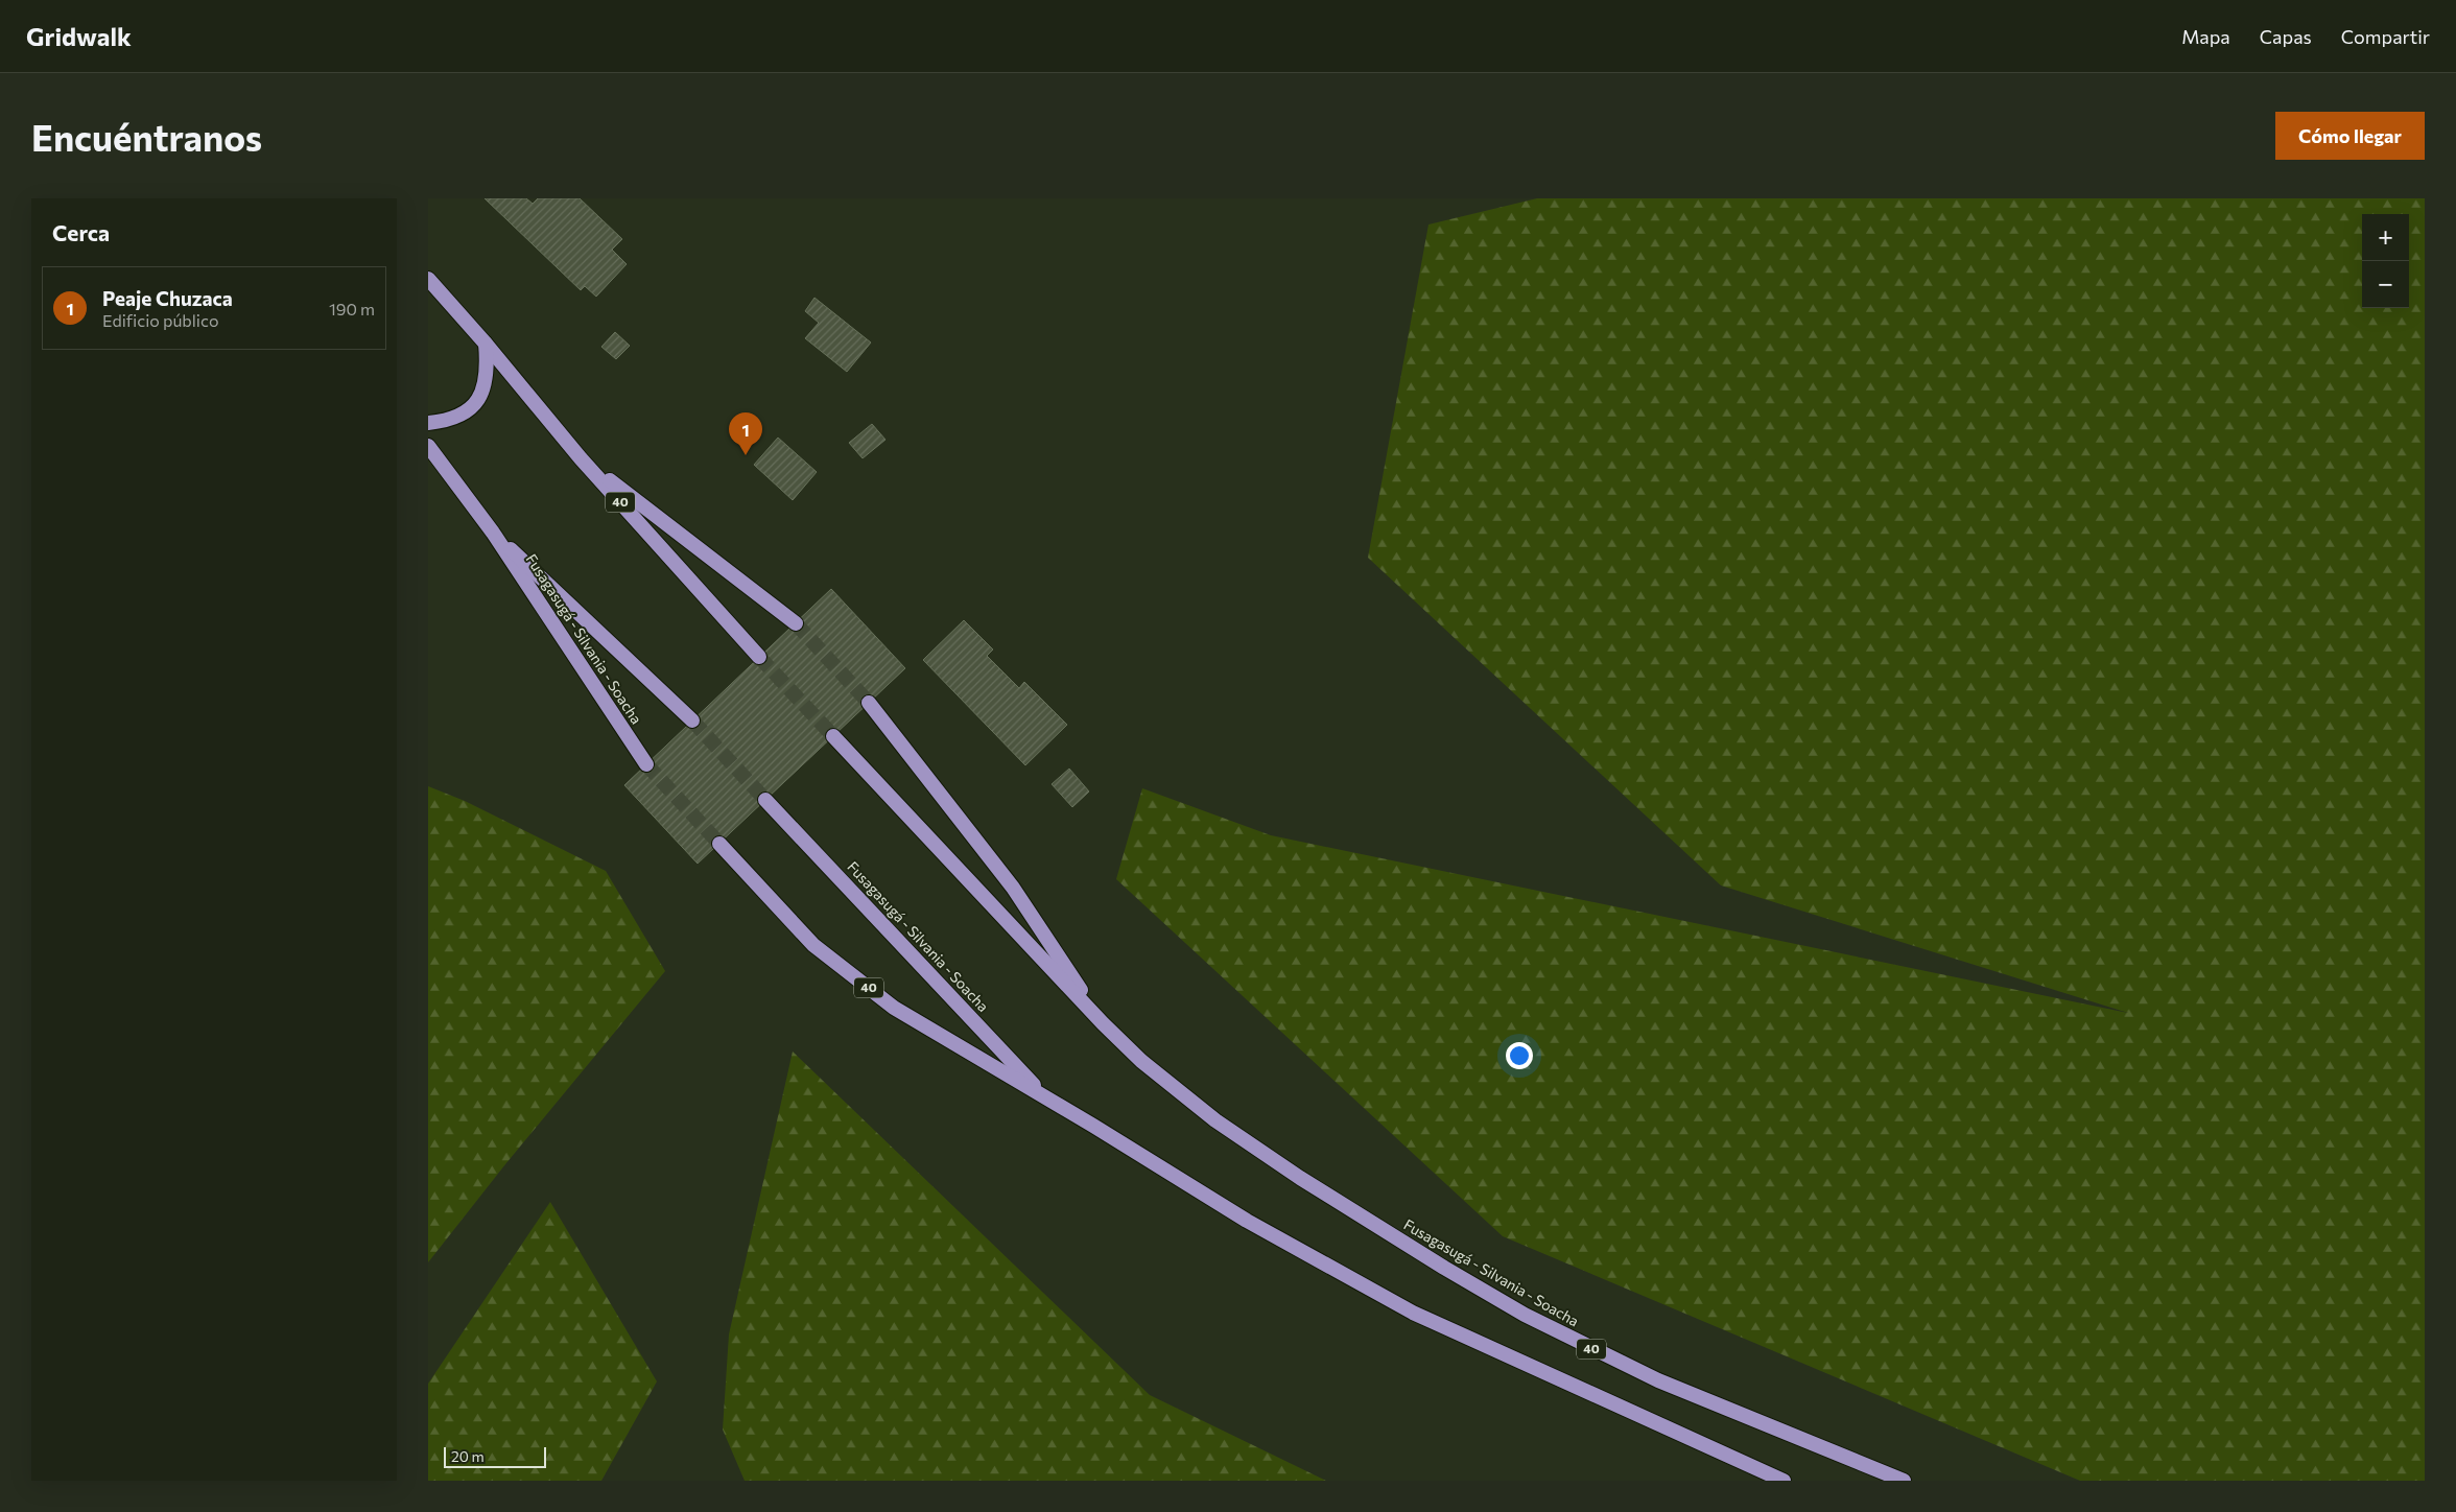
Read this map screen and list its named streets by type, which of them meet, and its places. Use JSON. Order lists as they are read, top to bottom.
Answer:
{
  "streets": {
    "highway": ["40", "Fusagasugá - Silvania - Soacha"]
  },
  "scale_bar": "20 m",
  "page": {
    "header": "Gridwalk",
    "nav": ["Mapa", "Capas", "Compartir"],
    "buttons": "Cómo llegar",
    "title": "Encuéntranos",
    "heading": "Cerca",
    "map_buttons": ["+", "−"],
    "list": [
      {
        "mark": "1",
        "name": "Peaje Chuzaca",
        "note": "Edificio público",
        "value": "190 m"
      }
    ],
    "pins": "1",
    "scale": "20 m"
  }
}
